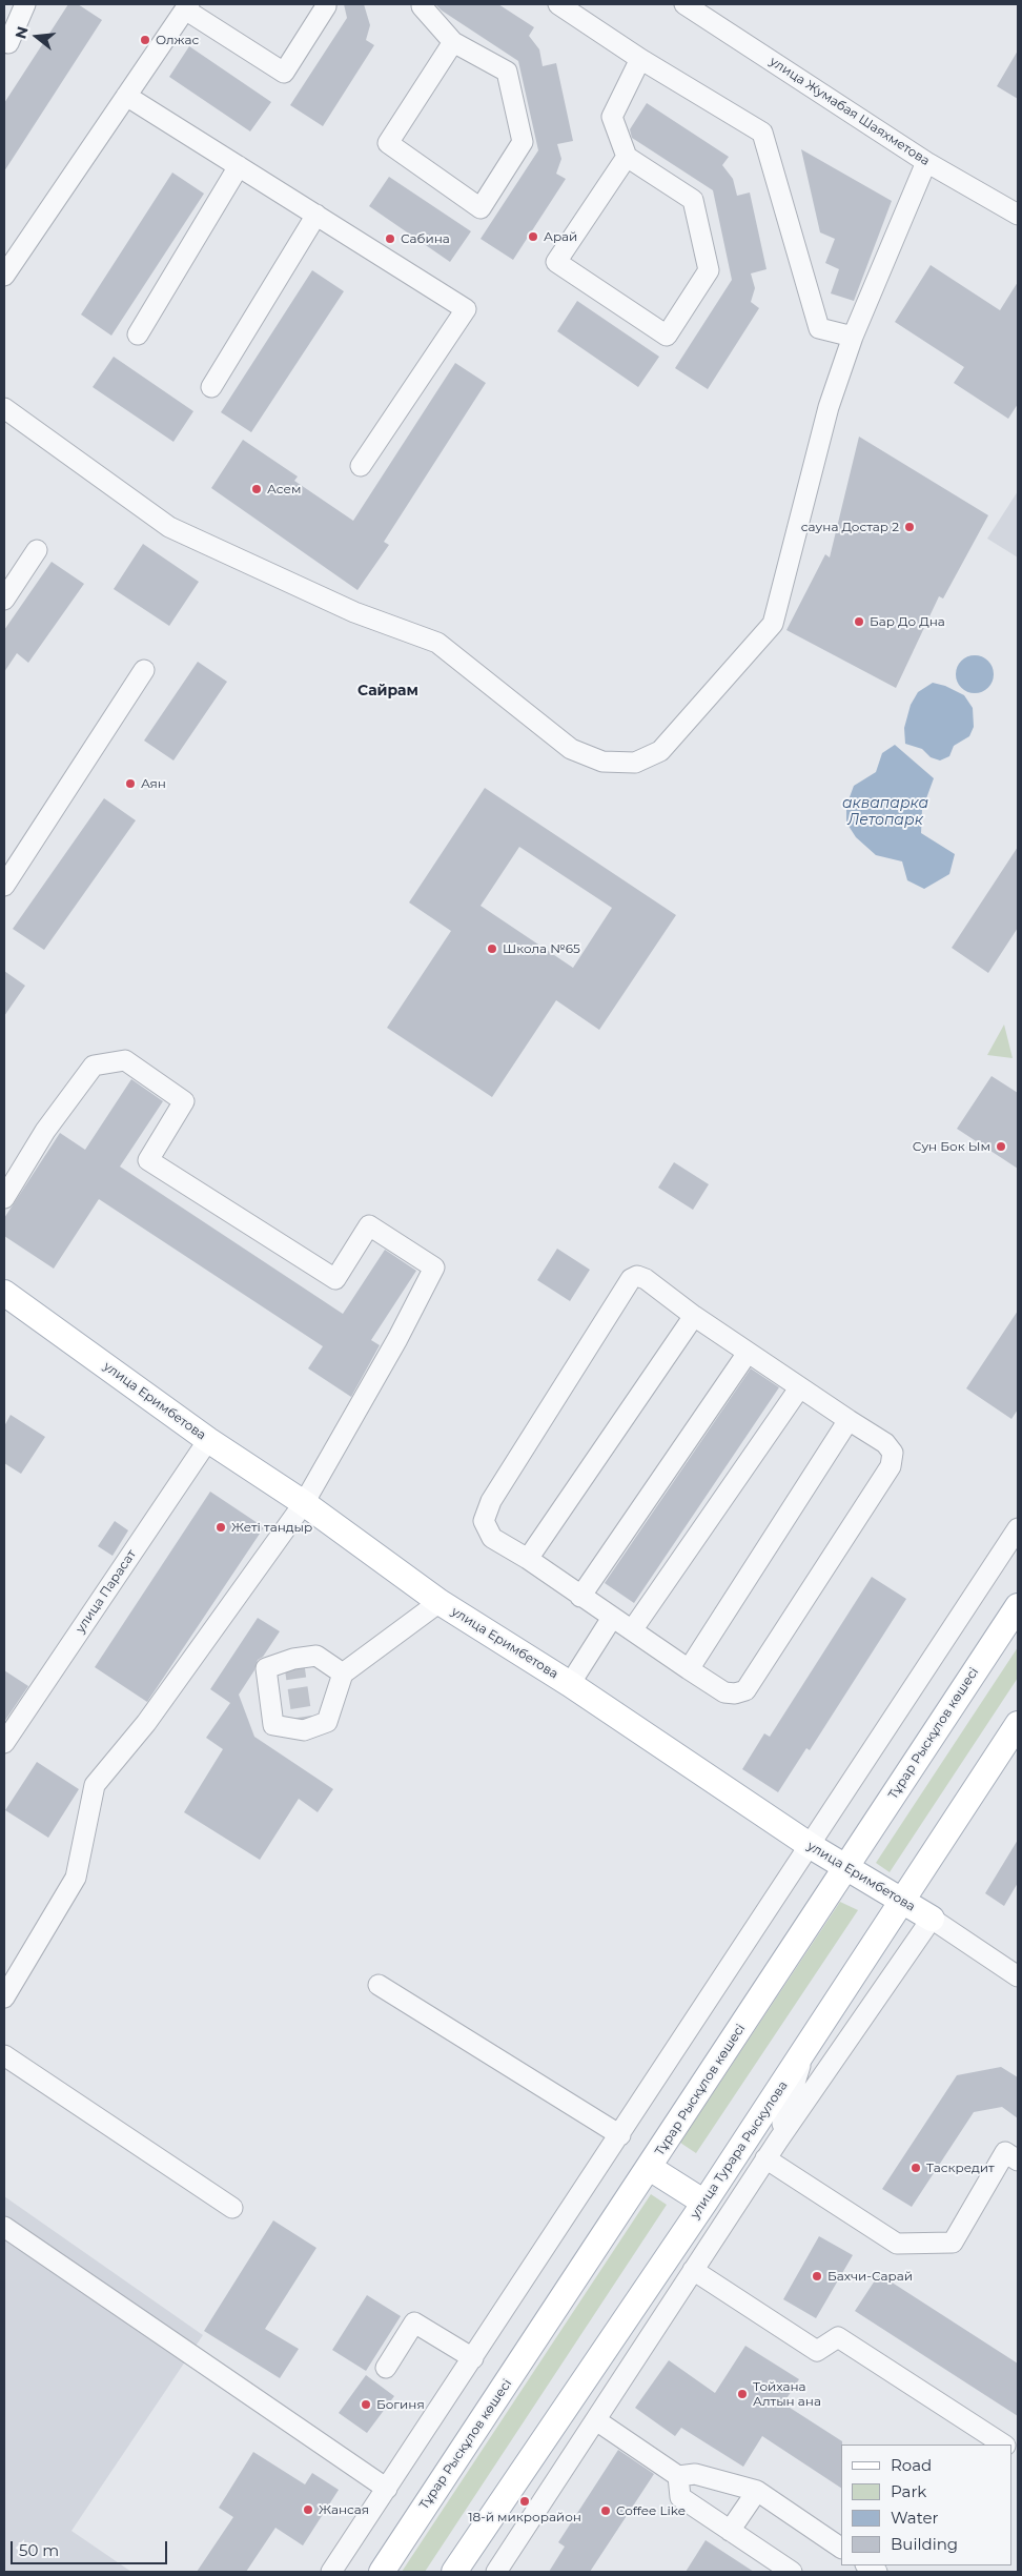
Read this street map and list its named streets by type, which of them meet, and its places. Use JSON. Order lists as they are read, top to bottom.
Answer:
{
  "streets": {
    "main road": ["улица Еримбетова", "Тұрар Рыскұлов көшесі", "улица Турара Рыскулова"],
    "street": ["улица Жумабая Шаяхметова", "улица Парасат"]
  },
  "crossings": [
    ["улица Еримбетова", "улица Парасат"],
    ["улица Еримбетова", "Тұрар Рыскұлов көшесі"],
    ["улица Еримбетова", "улица Турара Рыскулова"]
  ],
  "districts": ["Сайрам"],
  "water": ["аквапарка Летопарк"],
  "places": [
    "Олжас",
    "Арай",
    "Сабина",
    "Асем",
    "сауна Достар 2",
    "Бар До Дна",
    "Аян",
    "Школа №65",
    "Сун Бок Ым",
    "Жеті тандыр",
    "Таскредит",
    "Бахчи-Сарай",
    "Тойхана Алтын ана",
    "Богиня",
    "18-й микрорайон",
    "Жансая",
    "Coffee Like"
  ],
  "legend": [
    "Road",
    "Park",
    "Water",
    "Building"
  ],
  "scale_bar": "50 m",
  "north": "left"
}
